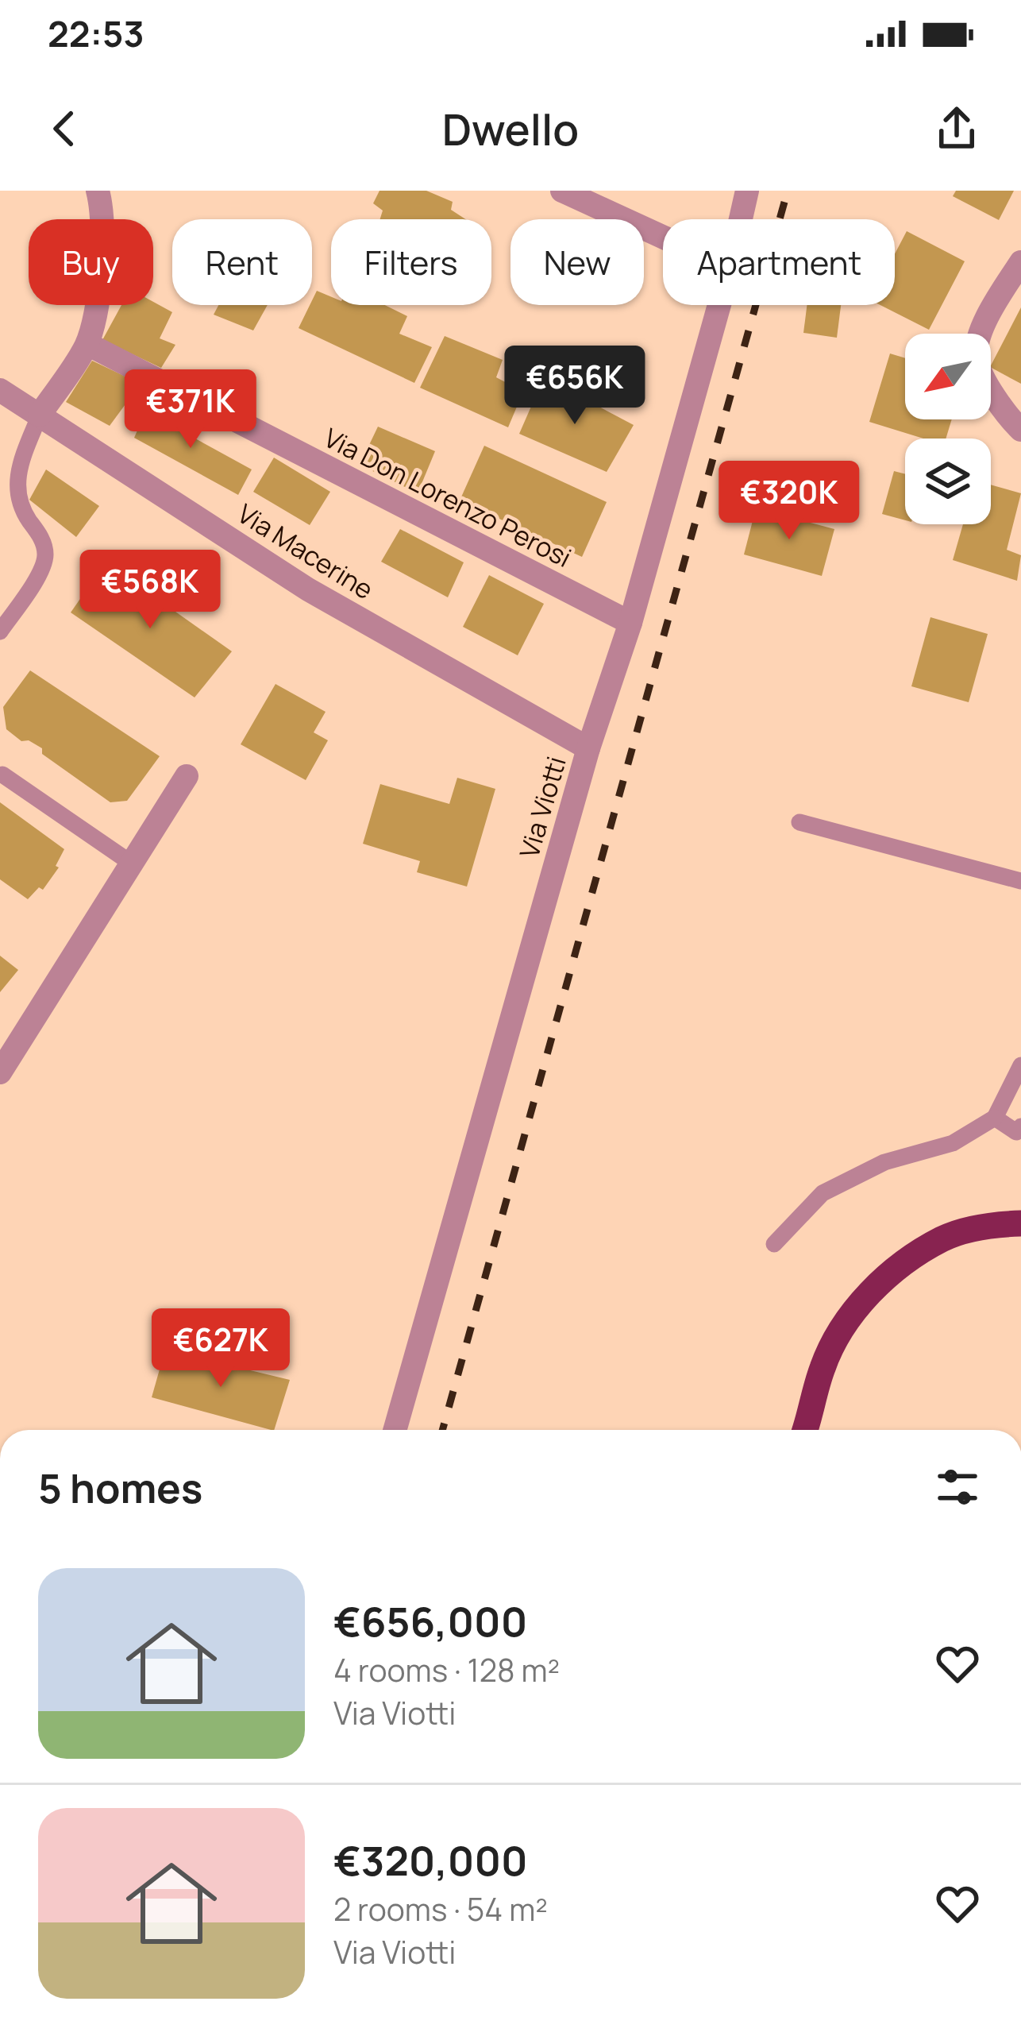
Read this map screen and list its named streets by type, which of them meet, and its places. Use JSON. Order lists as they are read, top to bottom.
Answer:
{
  "streets": {
    "street": ["Via Don Lorenzo Perosi", "Via Macerine", "Via Viotti"]
  },
  "crossings": [
    ["Via Don Lorenzo Perosi", "Via Viotti"],
    ["Via Macerine", "Via Viotti"]
  ],
  "north": "bottom left",
  "page": {
    "status": "22:53",
    "header": "Dwello",
    "chip": [
      "Buy",
      "Rent",
      "Filters",
      "New",
      "Apartment"
    ],
    "price": [
      "€656K",
      "€371K",
      "€320K",
      "€568K",
      "€627K"
    ],
    "heading": "5 homes",
    "list": [
      {
        "name": "€656,000",
        "note": "4 rooms · 128 m² · Via Viotti"
      },
      {
        "name": "€320,000",
        "note": "2 rooms · 54 m² · Via Viotti"
      }
    ]
  }
}
